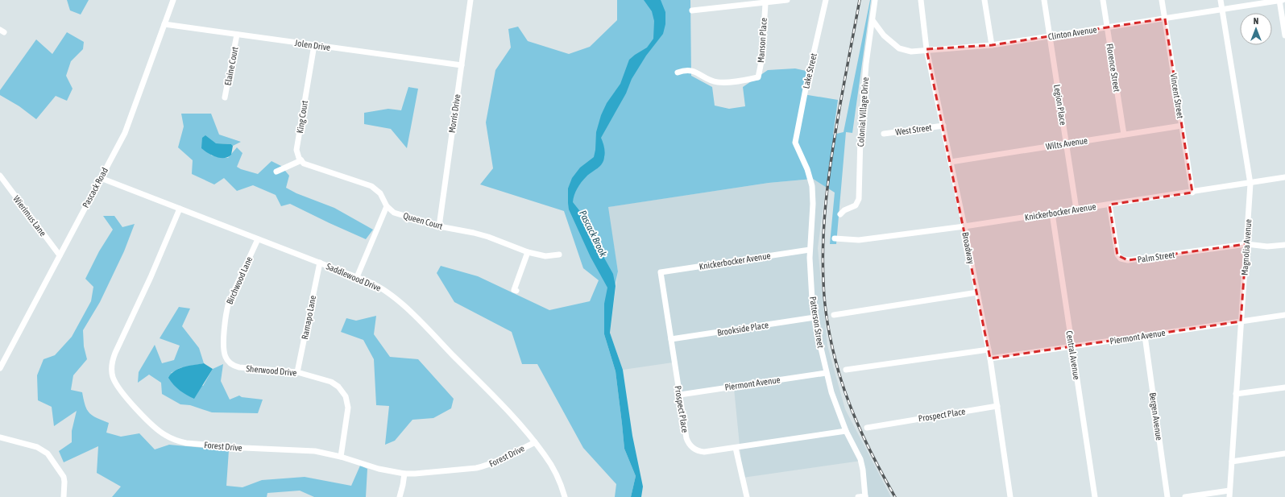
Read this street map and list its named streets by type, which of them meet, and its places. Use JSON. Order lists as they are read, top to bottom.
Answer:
{
  "streets": {
    "street": [
      "Clinton Avenue",
      "Manson Place",
      "Jolen Drive",
      "Elaine Court",
      "Florence Street",
      "Lake Street",
      "Vincent Street",
      "Legion Place",
      "Colonial Village Drive",
      "Morris Drive",
      "King Court",
      "West Street",
      "Wilts Avenue",
      "Pascack Road",
      "Knickerbocker Avenue",
      "Wierimus Lane",
      "Queen Court",
      "Magnolia Avenue",
      "Broadway",
      "Palm Street",
      "Saddlewood Drive",
      "Birchwood Lane",
      "Ramapo Lane",
      "Patterson Street",
      "Brookside Place",
      "Piermont Avenue",
      "Central Avenue",
      "Sherwood Drive",
      "Prospect Place",
      "Bergen Avenue",
      "Forest Drive"
    ]
  },
  "crossings": [
    ["Clinton Avenue", "Florence Street"],
    ["Clinton Avenue", "Vincent Street"],
    ["Clinton Avenue", "Legion Place"],
    ["Clinton Avenue", "Colonial Village Drive"],
    ["Clinton Avenue", "Magnolia Avenue"],
    ["Clinton Avenue", "Broadway"],
    ["Jolen Drive", "Elaine Court"],
    ["Jolen Drive", "Morris Drive"],
    ["Jolen Drive", "King Court"],
    ["Jolen Drive", "Pascack Road"],
    ["Florence Street", "Wilts Avenue"],
    ["Lake Street", "Patterson Street"],
    ["Vincent Street", "Wilts Avenue"],
    ["Vincent Street", "Knickerbocker Avenue"],
    ["Legion Place", "Wilts Avenue"],
    ["Legion Place", "Knickerbocker Avenue"],
    ["Morris Drive", "Queen Court"],
    ["King Court", "Queen Court"],
    ["West Street", "Broadway"],
    ["Wilts Avenue", "Broadway"],
    ["Pascack Road", "Wierimus Lane"],
    ["Pascack Road", "Saddlewood Drive"],
    ["Knickerbocker Avenue", "Magnolia Avenue"],
    ["Knickerbocker Avenue", "Broadway"],
    ["Knickerbocker Avenue", "Palm Street"],
    ["Knickerbocker Avenue", "Patterson Street"],
    ["Knickerbocker Avenue", "Central Avenue"],
    ["Knickerbocker Avenue", "Prospect Place"],
    ["Magnolia Avenue", "Palm Street"],
    ["Magnolia Avenue", "Piermont Avenue"],
    ["Broadway", "Piermont Avenue"],
    ["Broadway", "Prospect Place"],
    ["Saddlewood Drive", "Birchwood Lane"],
    ["Saddlewood Drive", "Ramapo Lane"],
    ["Saddlewood Drive", "Forest Drive"],
    ["Birchwood Lane", "Sherwood Drive"],
    ["Ramapo Lane", "Sherwood Drive"],
    ["Patterson Street", "Brookside Place"],
    ["Patterson Street", "Piermont Avenue"],
    ["Patterson Street", "Prospect Place"],
    ["Brookside Place", "Prospect Place"],
    ["Piermont Avenue", "Central Avenue"],
    ["Piermont Avenue", "Prospect Place"],
    ["Piermont Avenue", "Bergen Avenue"],
    ["Sherwood Drive", "Forest Drive"]
  ],
  "water": ["Pascack Brook"],
  "north": "top"
}
